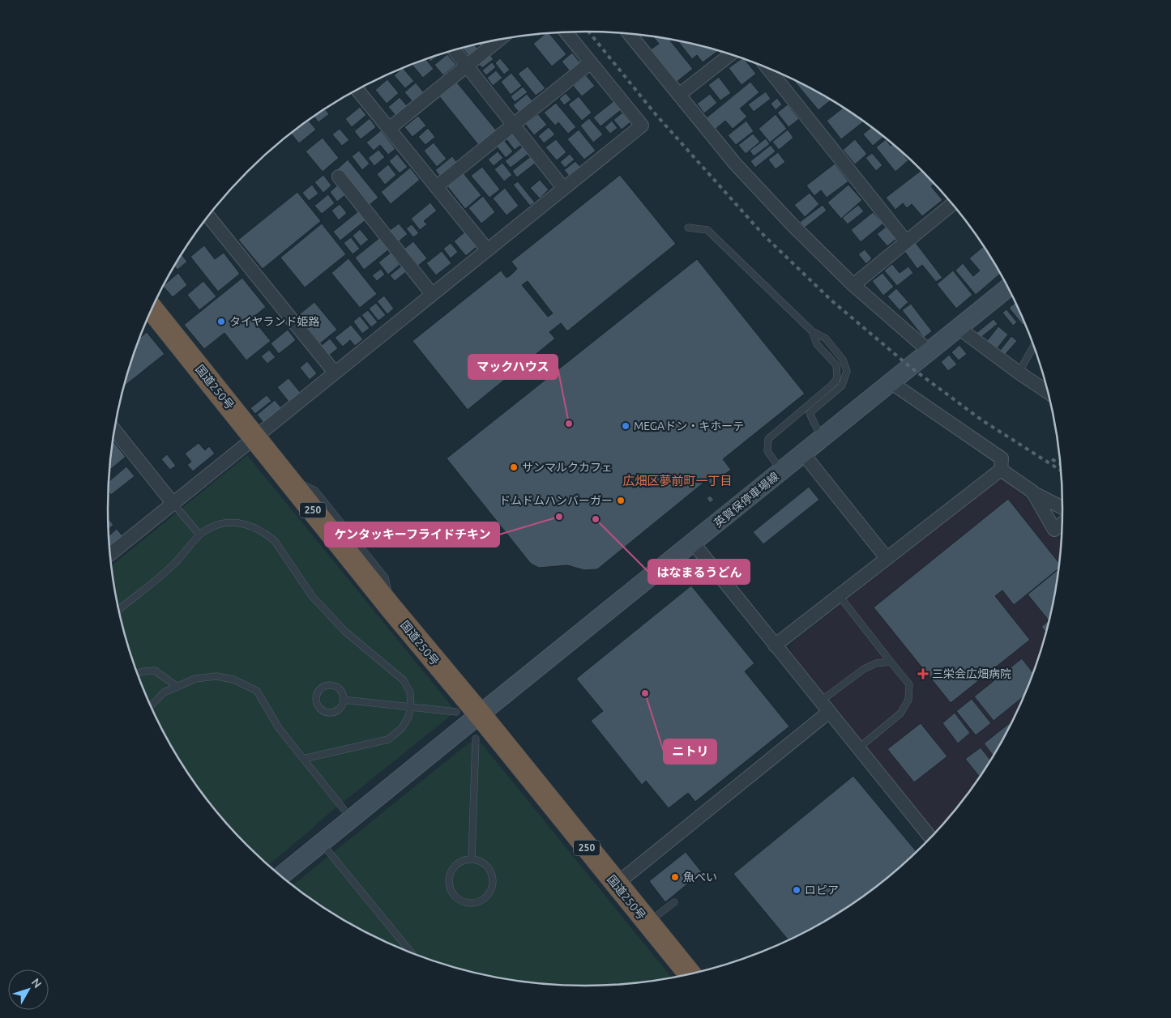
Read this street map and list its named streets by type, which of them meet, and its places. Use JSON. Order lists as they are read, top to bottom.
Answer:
{
  "streets": {
    "highway": ["国道250号", "250"],
    "main road": ["英賀保停車場線"]
  },
  "crossings": [
    ["国道250号", "英賀保停車場線"]
  ],
  "districts": ["広畑区夢前町一丁目"],
  "places": {
    "other": [
      "タイヤランド姫路",
      "マックハウス",
      "MEGAドン・キホーテ",
      "サンマルクカフェ",
      "ドムドムハンバーガー",
      "ケンタッキーフライドチキン",
      "はなまるうどん",
      "ニトリ",
      "魚べい",
      "ロピア"
    ],
    "health": ["三栄会広畑病院"]
  },
  "north": "top right"
}
